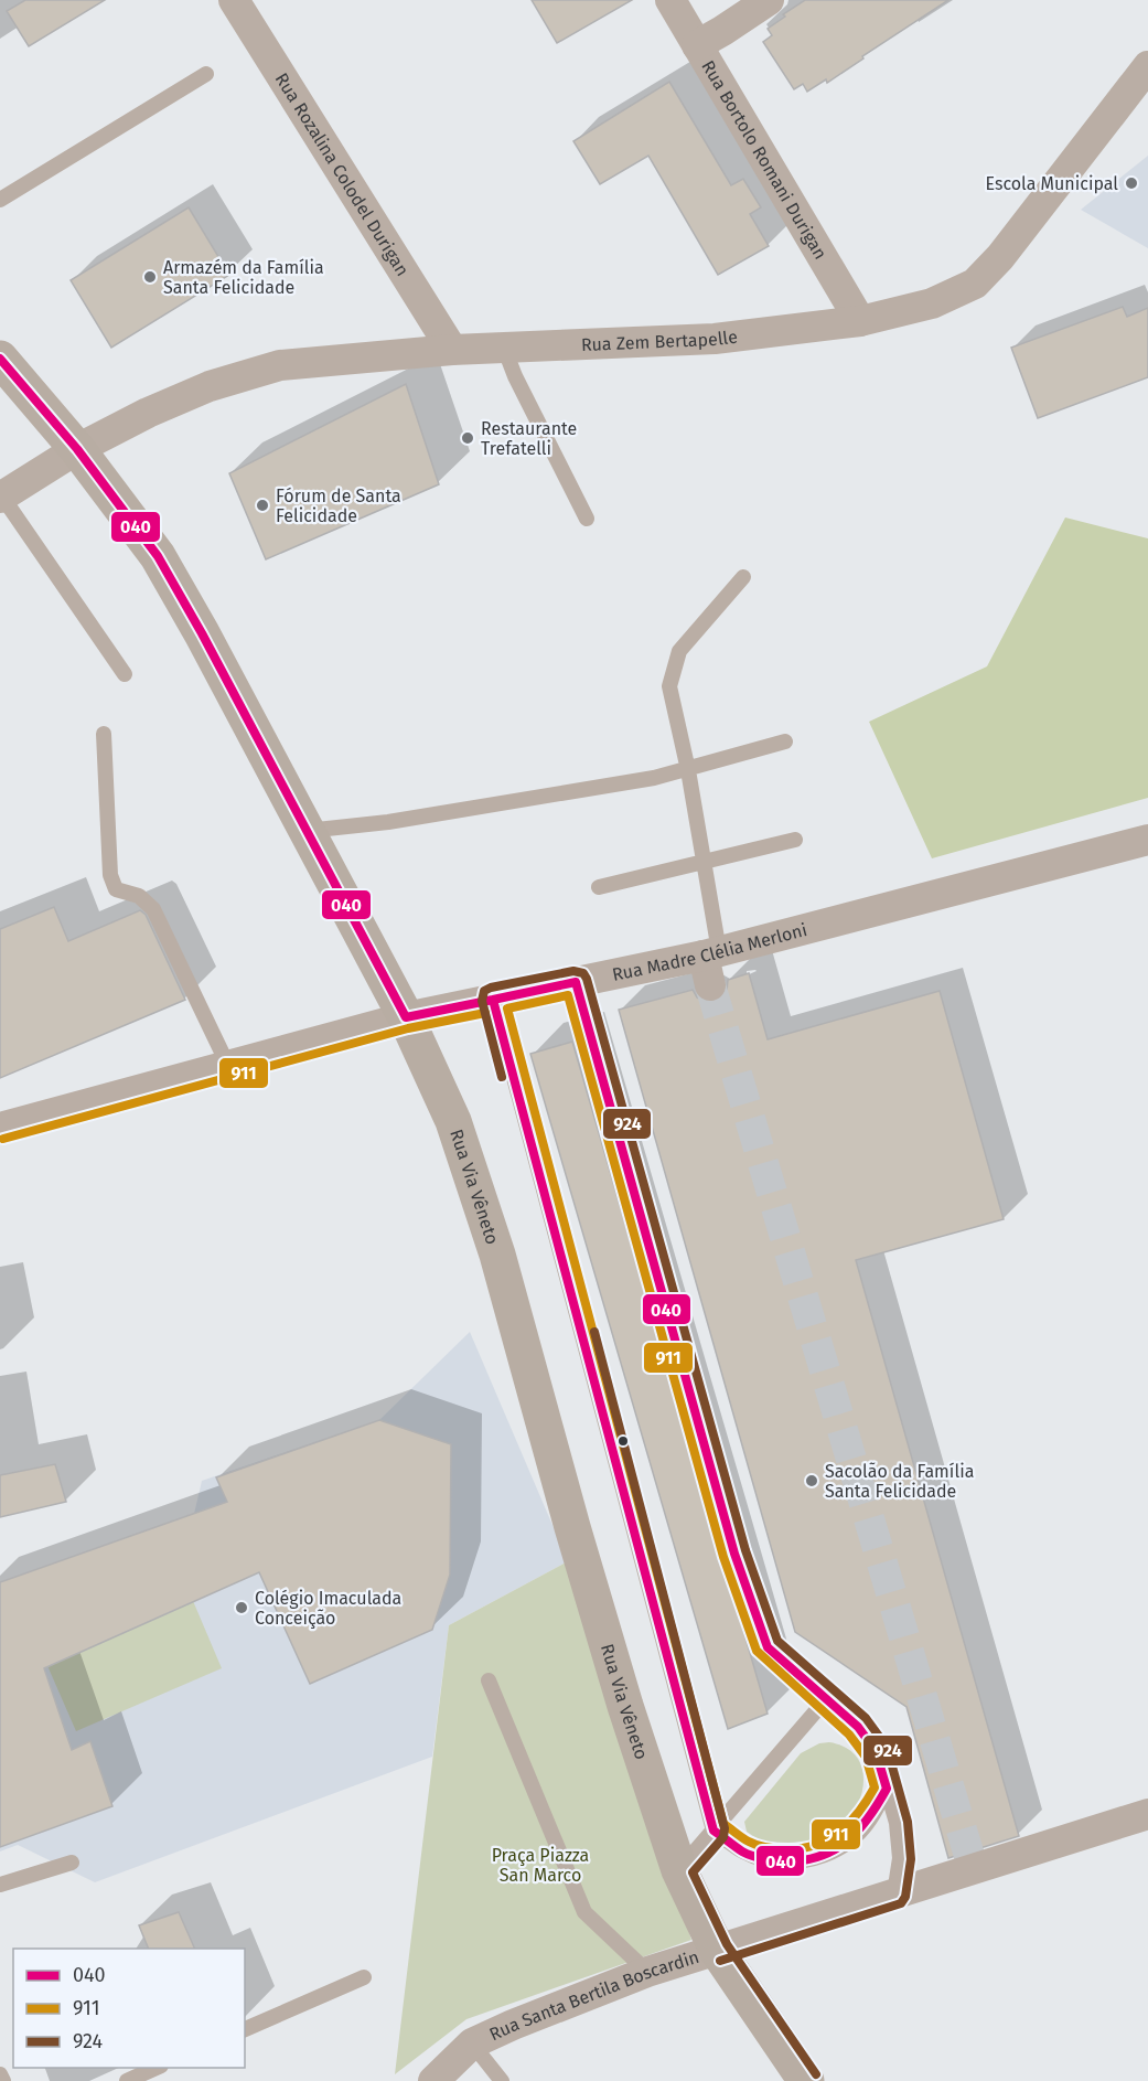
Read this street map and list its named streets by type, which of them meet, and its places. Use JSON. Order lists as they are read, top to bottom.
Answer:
{
  "streets": {
    "main road": ["Rua Via Vêneto"],
    "street": [
      "Rua Bortolo Romani Durigan",
      "Rua Rozalina Colodel Durigan",
      "Rua Zem Bertapelle",
      "Rua Madre Clélia Merloni",
      "Rua Santa Bertila Boscardin"
    ]
  },
  "crossings": [
    ["Rua Bortolo Romani Durigan", "Rua Zem Bertapelle"],
    ["Rua Rozalina Colodel Durigan", "Rua Zem Bertapelle"],
    ["Rua Zem Bertapelle", "Rua Via Vêneto"],
    ["Rua Madre Clélia Merloni", "Rua Via Vêneto"],
    ["Rua Via Vêneto", "Rua Santa Bertila Boscardin"]
  ],
  "parks": ["Praça Piazza San Marco"],
  "places": [
    "Escola Municipal",
    "Armazém da Família Santa Felicidade",
    "Restaurante Trefatelli",
    "Fórum de Santa Felicidade",
    "Sacolão da Família Santa Felicidade",
    "Colégio Imaculada Conceição"
  ],
  "lines": ["transit line 040", "transit line 924", "transit line 911"],
  "legend": ["040", "911", "924"]
}
